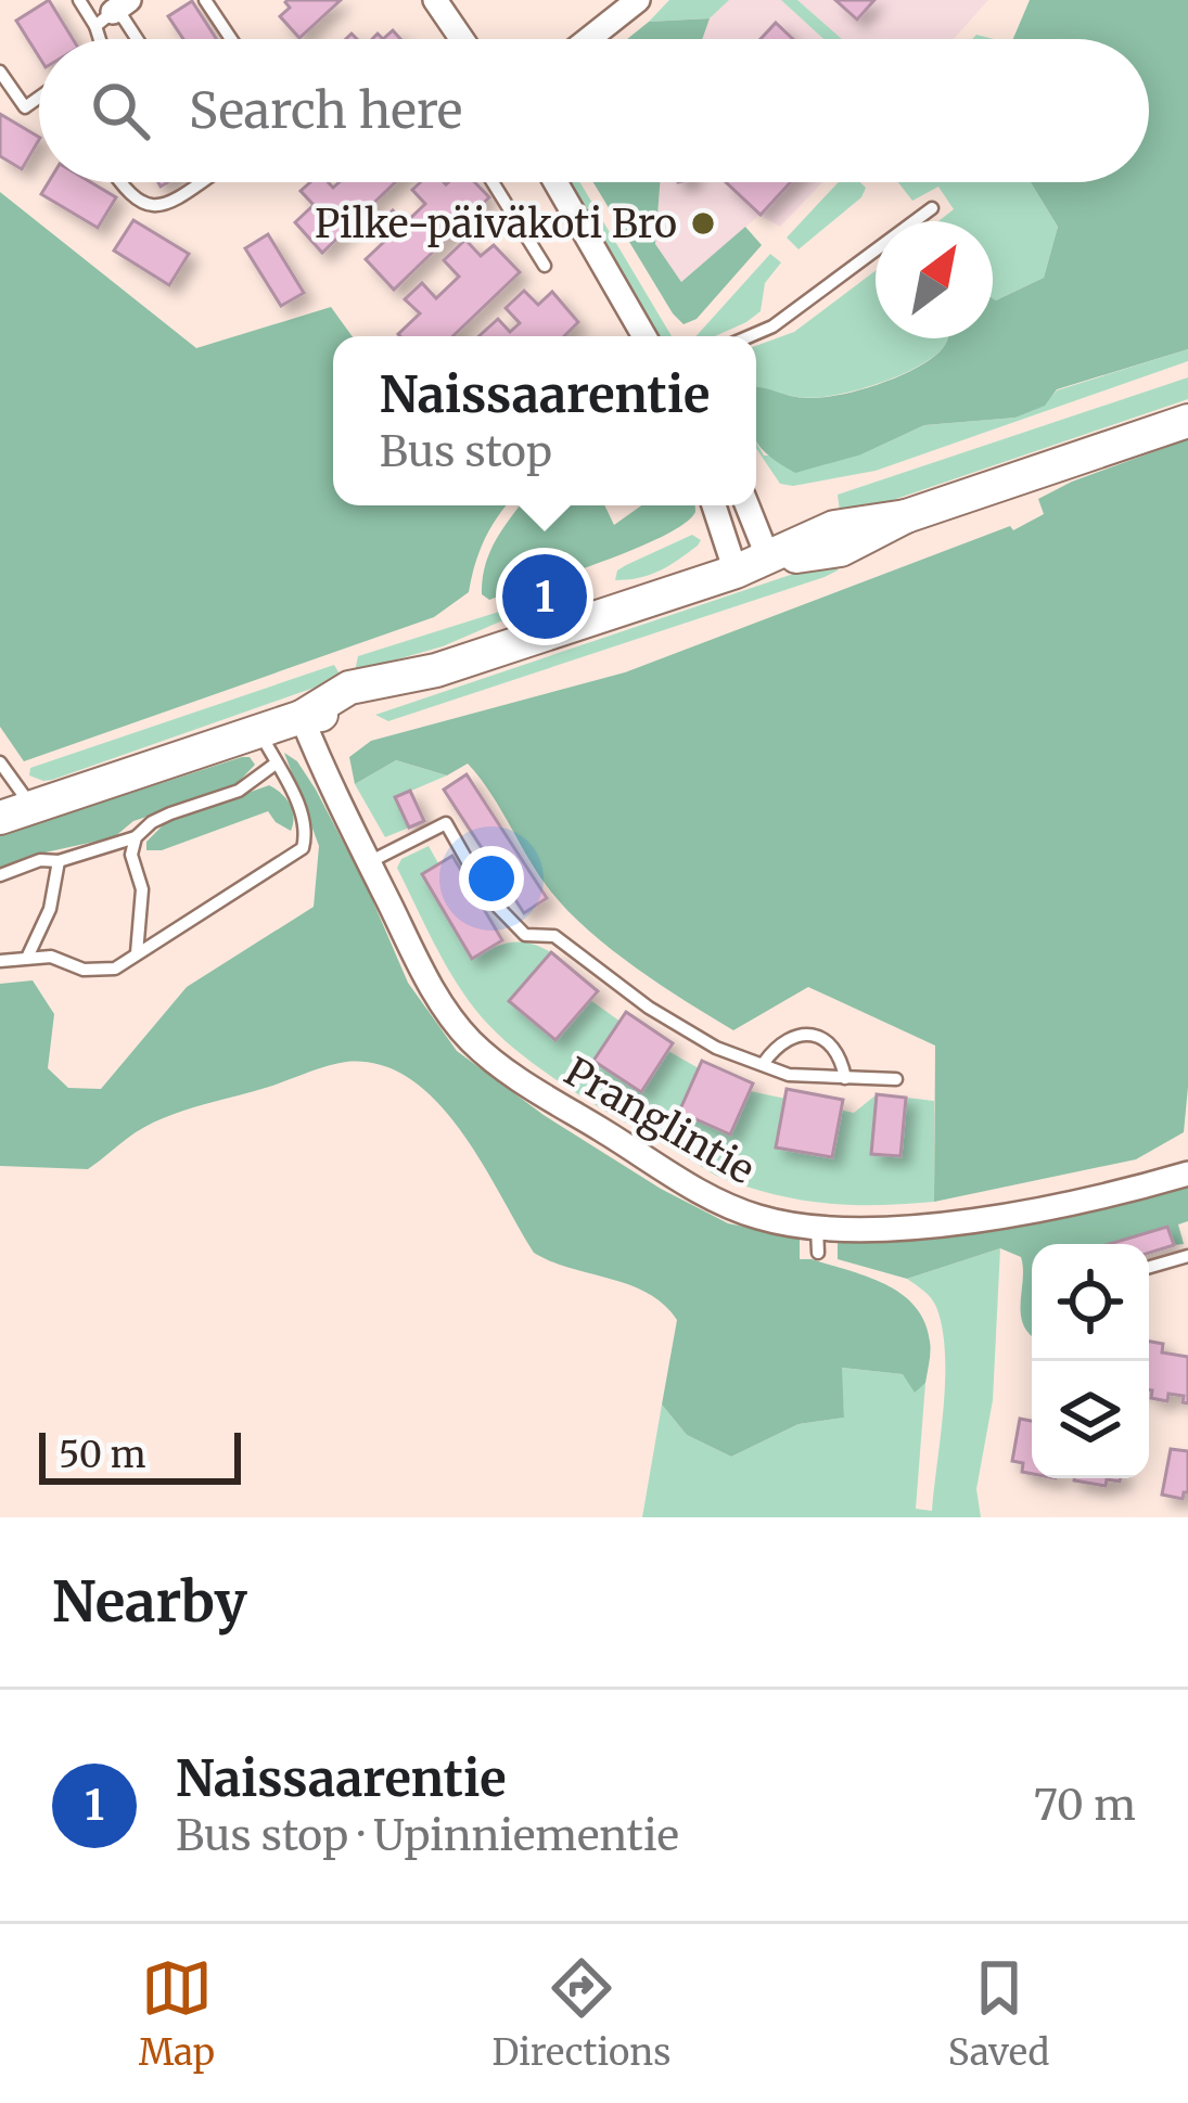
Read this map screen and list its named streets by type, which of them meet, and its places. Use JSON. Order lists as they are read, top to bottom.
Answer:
{
  "streets": {
    "street": ["Pranglintie"]
  },
  "places": ["Pilke-päiväkoti Bro"],
  "scale_bar": "50 m",
  "north": "top right",
  "page": {
    "search": "Search here",
    "popup": ["Naissaarentie", "Bus stop"],
    "pins": "1",
    "scale": "50 m",
    "heading": "Nearby",
    "list": [
      {
        "mark": "1",
        "name": "Naissaarentie",
        "note": "Bus stop · Upinniementie",
        "value": "70 m"
      }
    ],
    "nav": ["Map", "Directions", "Saved"]
  }
}
